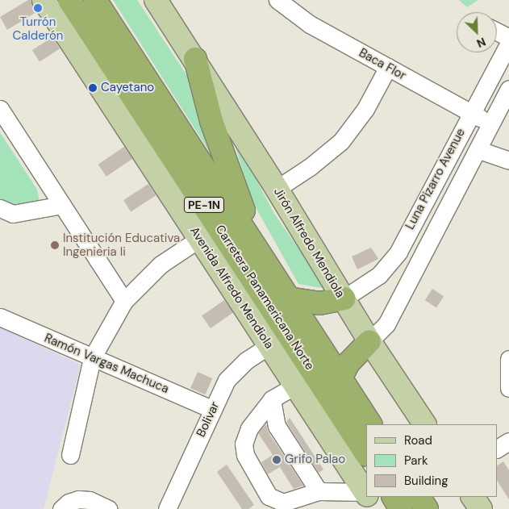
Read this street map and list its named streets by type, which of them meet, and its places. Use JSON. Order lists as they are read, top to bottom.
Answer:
{
  "streets": {
    "highway": ["PE-1N", "Carretera Panamericana Norte"],
    "main road": ["Jirón Alfredo Mendiola", "Avenida Alfredo Mendiola"],
    "street": [
      "Baca Flor",
      "Luna Pizarro Avenue",
      "Ramón Vargas Machuca",
      "Bolivar"
    ]
  },
  "crossings": [
    ["Baca Flor", "Luna Pizarro Avenue"],
    ["Luna Pizarro Avenue", "Jirón Alfredo Mendiola"],
    ["Avenida Alfredo Mendiola", "Bolivar"],
    ["Ramón Vargas Machuca", "Bolivar"]
  ],
  "places": [
    "Turrón Calderón",
    "Cayetano",
    "Institución Educativa Ingenieria Ii",
    "Grifo Palao"
  ],
  "legend": ["Road", "Park", "Building"],
  "north": "bottom right"
}
